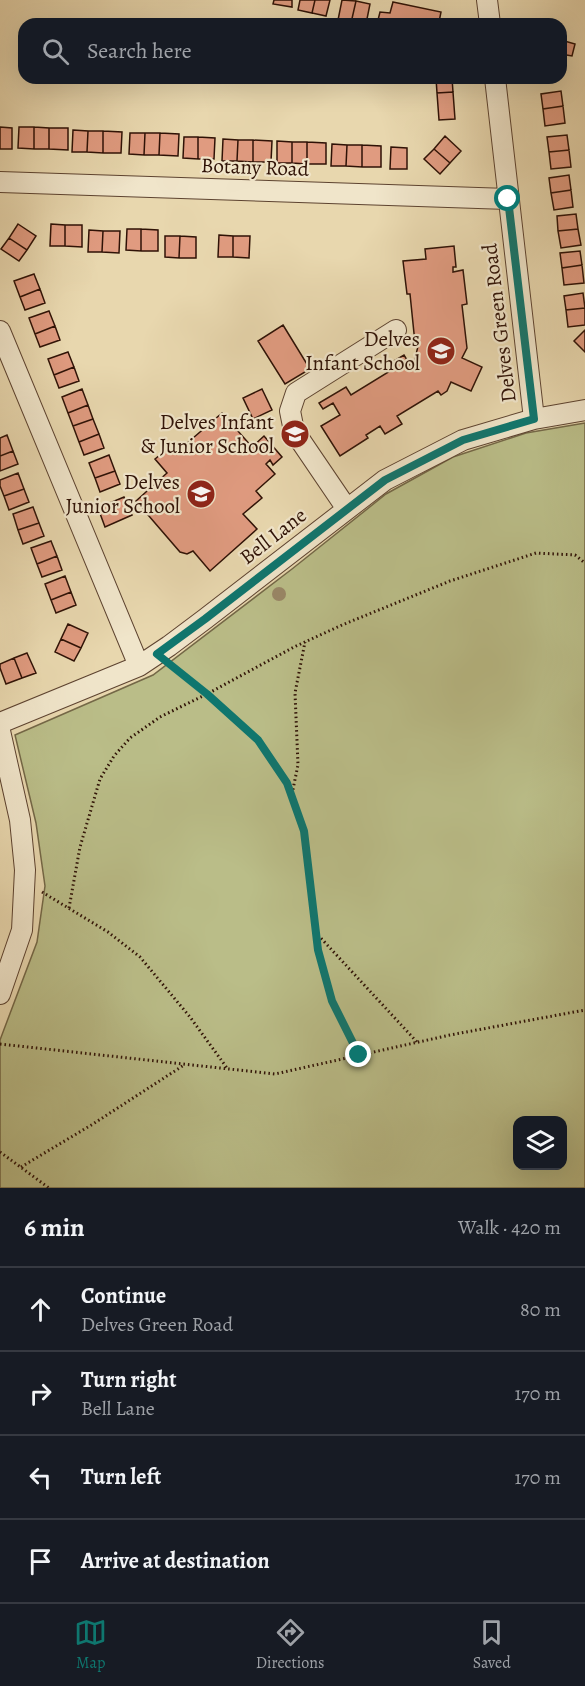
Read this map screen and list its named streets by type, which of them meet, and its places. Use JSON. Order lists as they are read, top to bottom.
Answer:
{
  "streets": {
    "street": ["Botany Road", "Delves Green Road", "Bell Lane"]
  },
  "crossings": [
    ["Botany Road", "Delves Green Road"],
    ["Delves Green Road", "Bell Lane"]
  ],
  "places": {
    "school or university": ["Delves Infant School", "Delves Infant & Junior School", "Delves Junior School"]
  },
  "page": {
    "search": "Search here",
    "heading": ["6 min", "Walk · 420 m"],
    "list": [
      ["Continue", "Delves Green Road", "80 m"],
      ["Turn right", "Bell Lane", "170 m"],
      ["Turn left", "170 m"],
      "Arrive at destination"
    ],
    "nav": ["Map", "Directions", "Saved"]
  }
}
